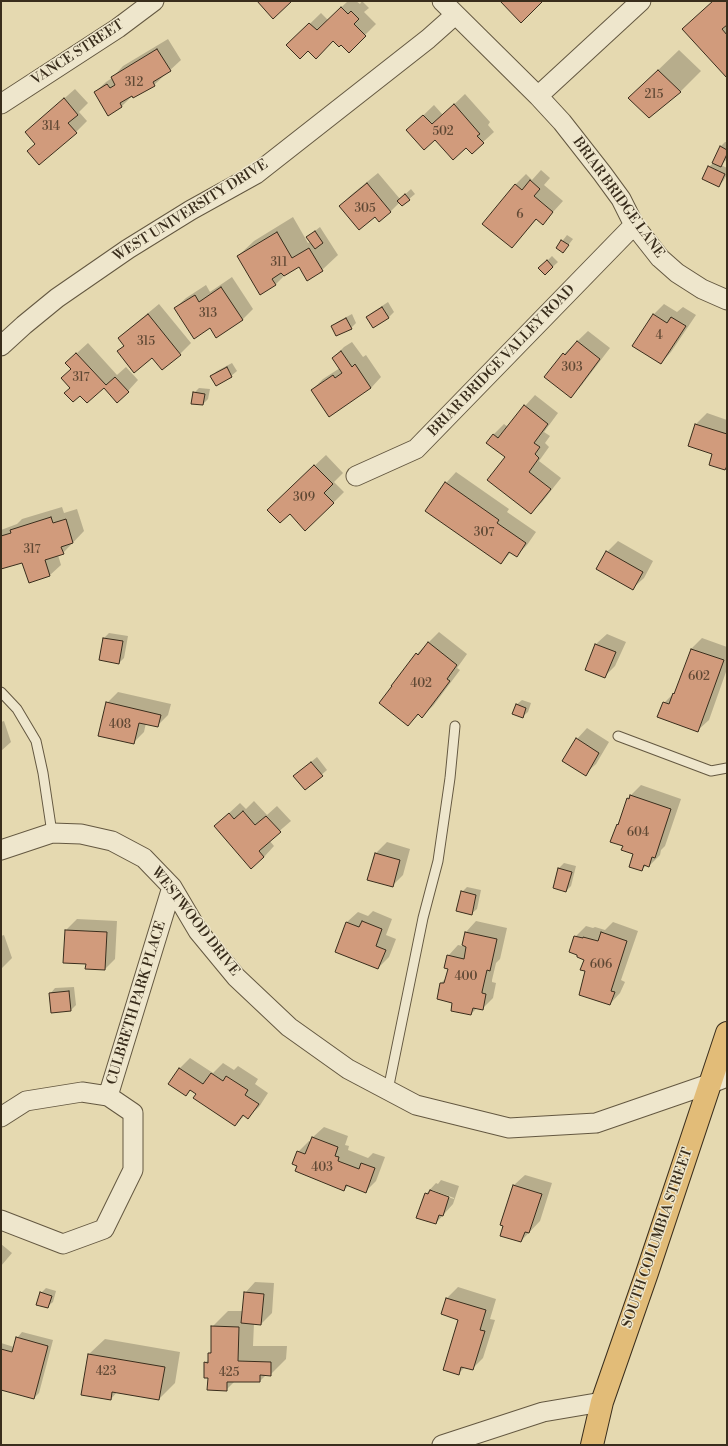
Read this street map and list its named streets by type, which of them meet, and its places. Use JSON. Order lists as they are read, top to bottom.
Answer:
{
  "streets": {
    "main road": ["SOUTH COLUMBIA STREET"],
    "street": [
      "VANCE STREET",
      "BRIAR BRIDGE LANE",
      "WEST UNIVERSITY DRIVE",
      "BRIAR BRIDGE VALLEY ROAD",
      "WESTWOOD DRIVE",
      "CULBRETH PARK PLACE"
    ]
  },
  "crossings": [
    ["BRIAR BRIDGE LANE", "WEST UNIVERSITY DRIVE"],
    ["BRIAR BRIDGE LANE", "BRIAR BRIDGE VALLEY ROAD"],
    ["WESTWOOD DRIVE", "CULBRETH PARK PLACE"],
    ["WESTWOOD DRIVE", "SOUTH COLUMBIA STREET"]
  ],
  "house_numbers": [
    "312",
    "215",
    "314",
    "502",
    "305",
    "6",
    "311",
    "313",
    "4",
    "315",
    "303",
    "317",
    "309",
    "307",
    "317",
    "602",
    "402",
    "408",
    "604",
    "606",
    "400",
    "403",
    "423",
    "425"
  ]
}
